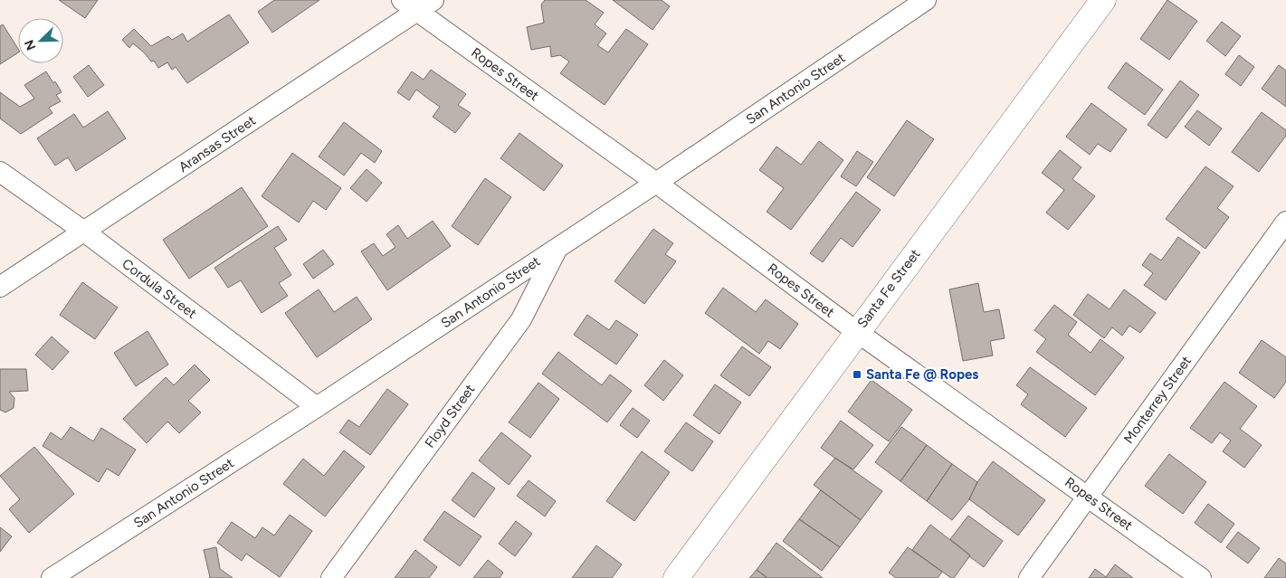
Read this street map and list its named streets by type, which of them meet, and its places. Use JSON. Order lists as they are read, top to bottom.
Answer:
{
  "streets": {
    "main road": ["Santa Fe Street"],
    "street": [
      "Ropes Street",
      "San Antonio Street",
      "Aransas Street",
      "Cordula Street",
      "Monterrey Street",
      "Floyd Street"
    ]
  },
  "crossings": [
    ["Ropes Street", "San Antonio Street"],
    ["Ropes Street", "Aransas Street"],
    ["Ropes Street", "Santa Fe Street"],
    ["Ropes Street", "Monterrey Street"],
    ["San Antonio Street", "Cordula Street"],
    ["San Antonio Street", "Floyd Street"],
    ["Aransas Street", "Cordula Street"]
  ],
  "places": {
    "transit": ["Santa Fe @ Ropes"]
  },
  "north": "bottom left"
}
